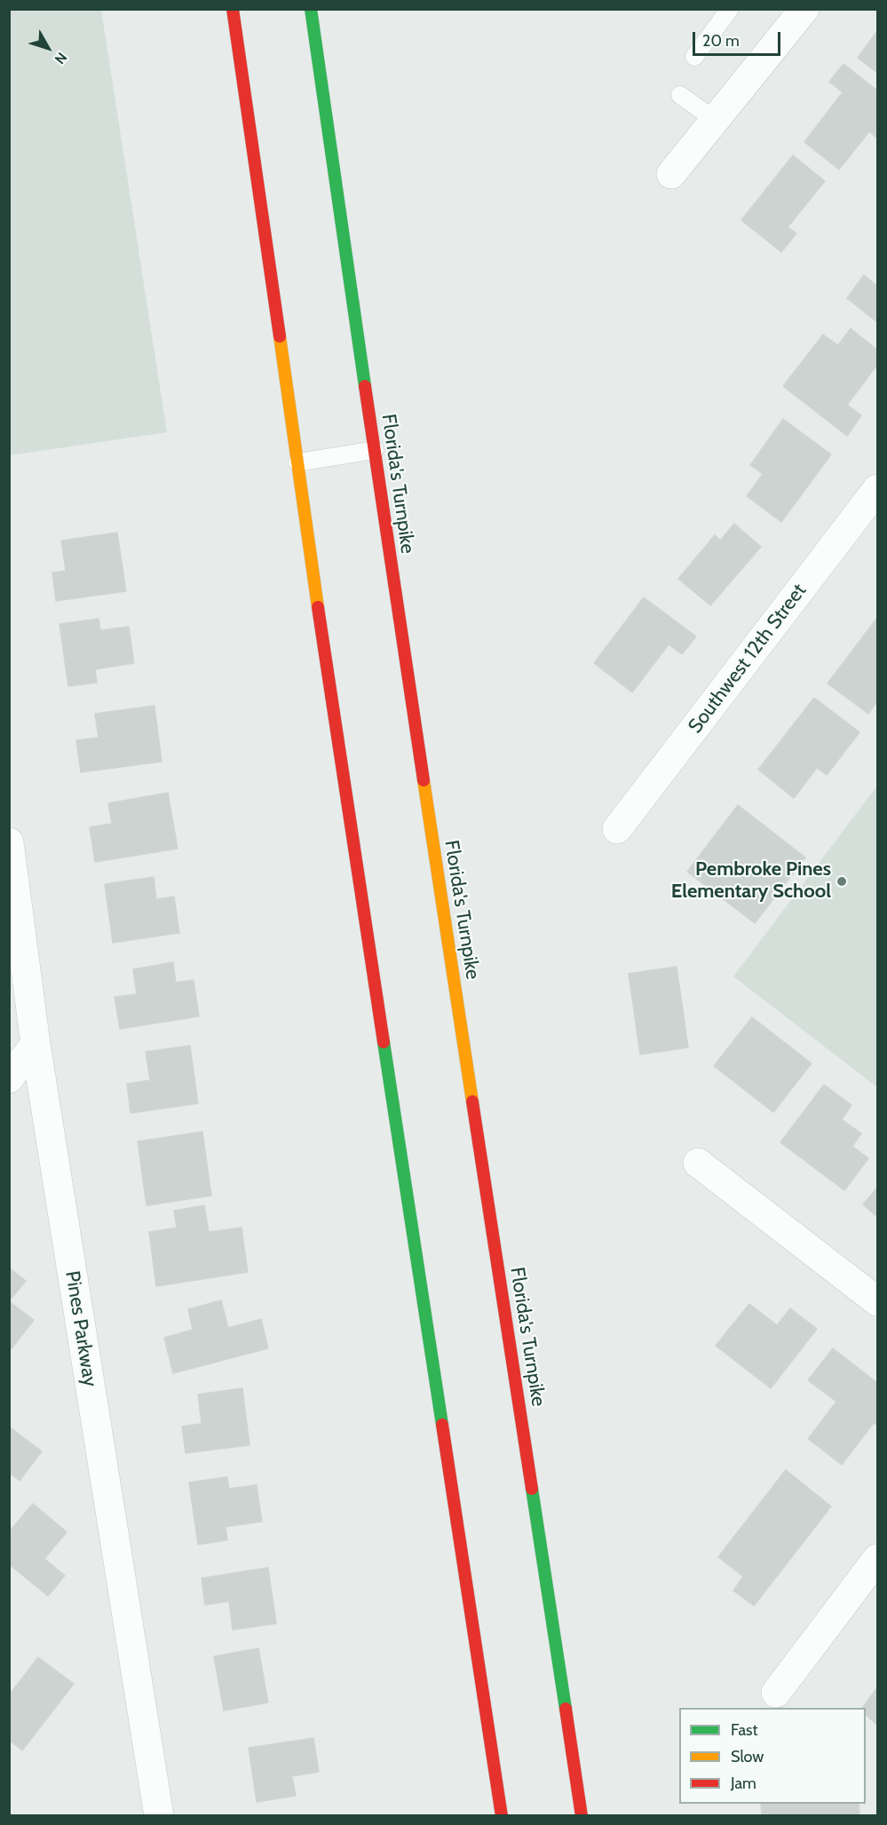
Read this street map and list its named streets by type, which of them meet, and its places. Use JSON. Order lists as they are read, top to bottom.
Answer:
{
  "streets": {
    "highway": ["Florida's Turnpike"],
    "street": ["Southwest 12th Street", "Pines Parkway"]
  },
  "places": ["Pembroke Pines Elementary School"],
  "legend": ["Fast", "Slow", "Jam"],
  "scale_bar": "20 m",
  "north": "bottom right"
}
